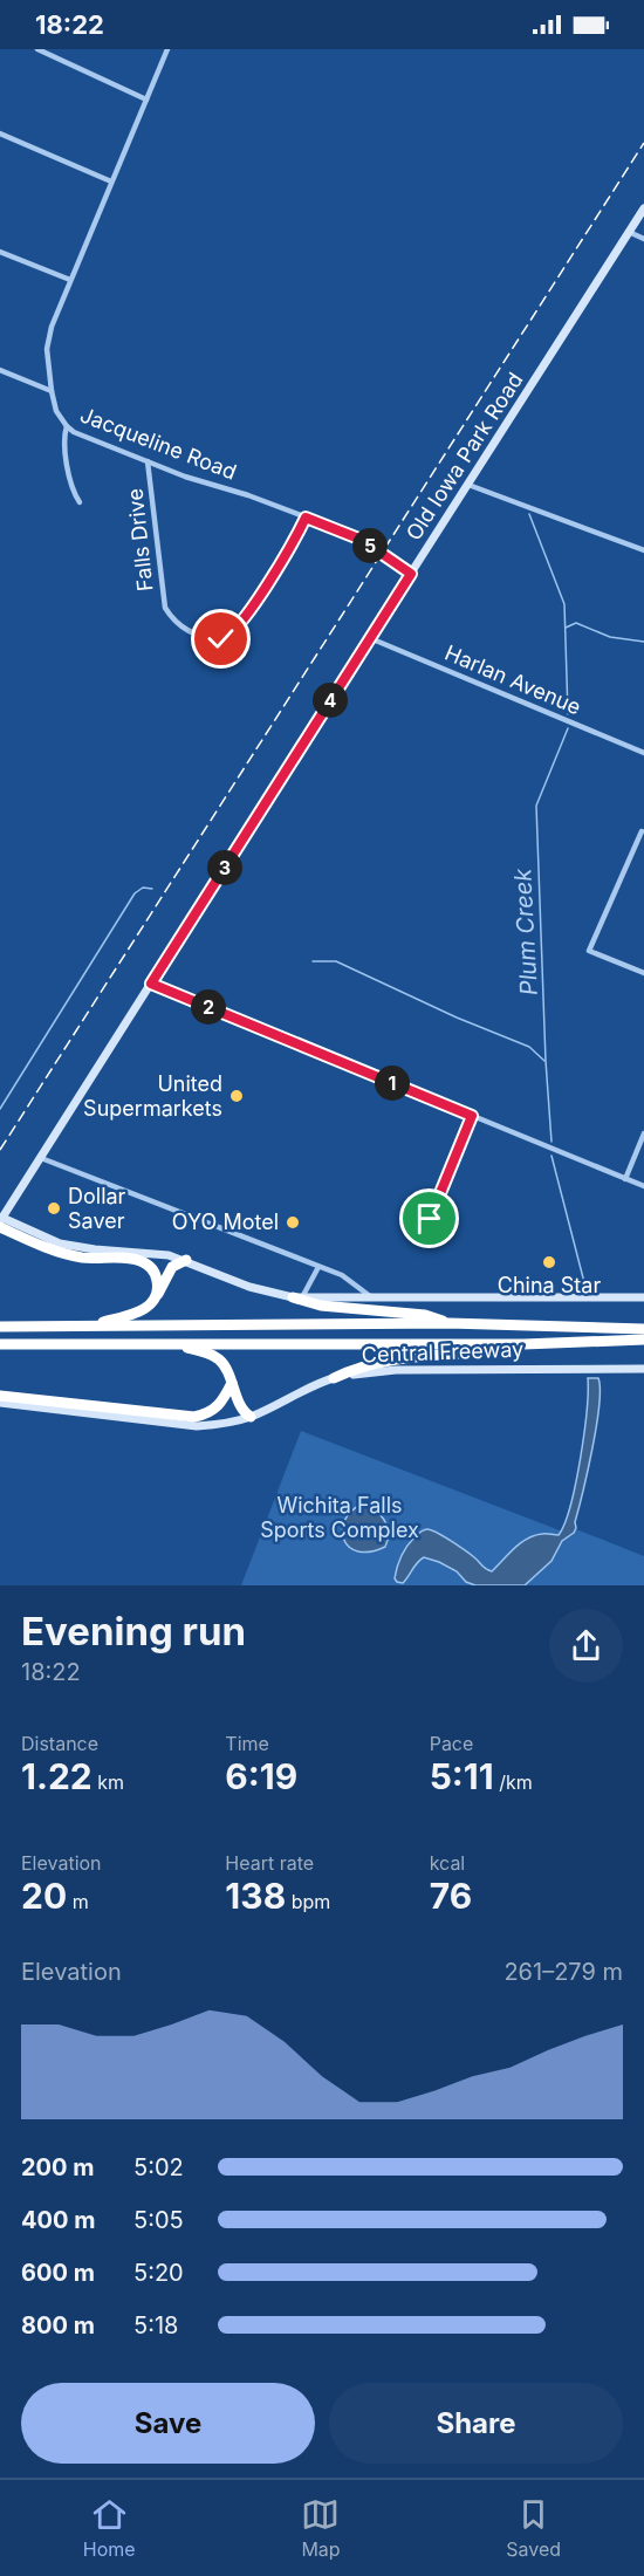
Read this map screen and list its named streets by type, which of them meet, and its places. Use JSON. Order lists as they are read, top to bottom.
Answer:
{
  "streets": {
    "highway": ["Central Freeway"],
    "main road": ["Old Iowa Park Road"],
    "street": ["Jacqueline Road", "Falls Drive", "Harlan Avenue"]
  },
  "crossings": [
    ["Jacqueline Road", "Old Iowa Park Road"],
    ["Jacqueline Road", "Falls Drive"],
    ["Old Iowa Park Road", "Harlan Avenue"]
  ],
  "water": ["Plum Creek"],
  "parks": ["Wichita Falls Sports Complex"],
  "places": [
    "United Supermarkets",
    "Dollar Saver",
    "OYO Motel",
    "China Star"
  ],
  "page": {
    "status": "18:22",
    "pins": [
      "5",
      "4",
      "3",
      "2",
      "1"
    ],
    "heading": ["Evening run", "18:22"],
    "stats": [
      ["Distance", "1.22 km"],
      ["Time", "6:19"],
      ["Pace", "5:11 /km"],
      ["Elevation", "20 m"],
      ["Heart rate", "138 bpm"],
      ["kcal", "76"]
    ],
    "chart": ["Elevation", "261–279 m"],
    "list": [
      {
        "name": "200 m",
        "note": "5:02"
      },
      {
        "name": "400 m",
        "note": "5:05"
      },
      {
        "name": "600 m",
        "note": "5:20"
      },
      {
        "name": "800 m",
        "note": "5:18"
      }
    ],
    "buttons": ["Save", "Share"],
    "tabs": ["Home", "Map", "Saved"]
  }
}
